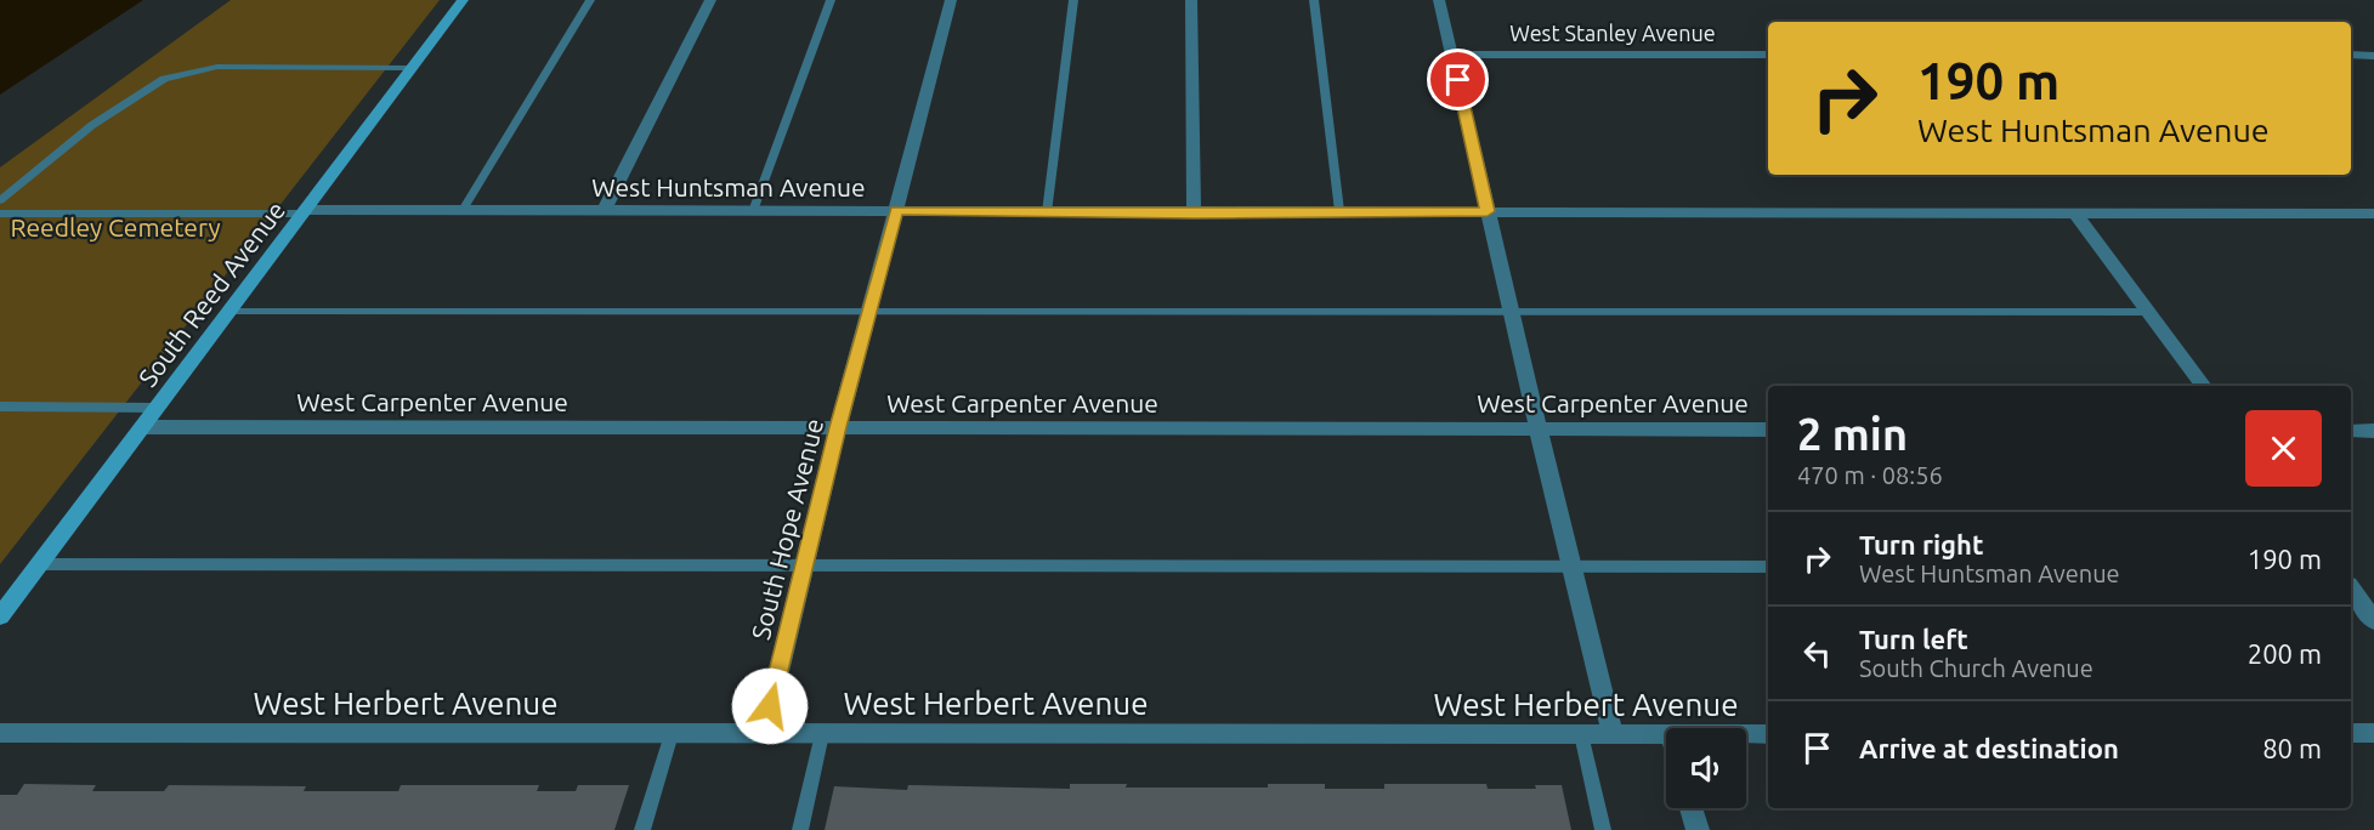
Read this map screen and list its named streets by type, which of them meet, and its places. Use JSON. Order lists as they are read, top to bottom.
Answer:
{
  "streets": {
    "street": [
      "West Stanley Avenue",
      "West Huntsman Avenue",
      "South Reed Avenue",
      "West Carpenter Avenue",
      "South Hope Avenue",
      "West Herbert Avenue"
    ]
  },
  "crossings": [
    ["West Huntsman Avenue", "South Reed Avenue"],
    ["West Huntsman Avenue", "South Hope Avenue"],
    ["South Reed Avenue", "West Carpenter Avenue"],
    ["West Carpenter Avenue", "South Hope Avenue"],
    ["South Hope Avenue", "West Herbert Avenue"]
  ],
  "parks": ["Reedley Cemetery"],
  "page": {
    "turn": ["190 m", "West Huntsman Avenue"],
    "heading": ["2 min", "470 m · 08:56"],
    "list": [
      {
        "name": "Turn right",
        "note": "West Huntsman Avenue",
        "value": "190 m"
      },
      {
        "name": "Turn left",
        "note": "South Church Avenue",
        "value": "200 m"
      },
      {
        "name": "Arrive at destination",
        "value": "80 m"
      }
    ]
  }
}
